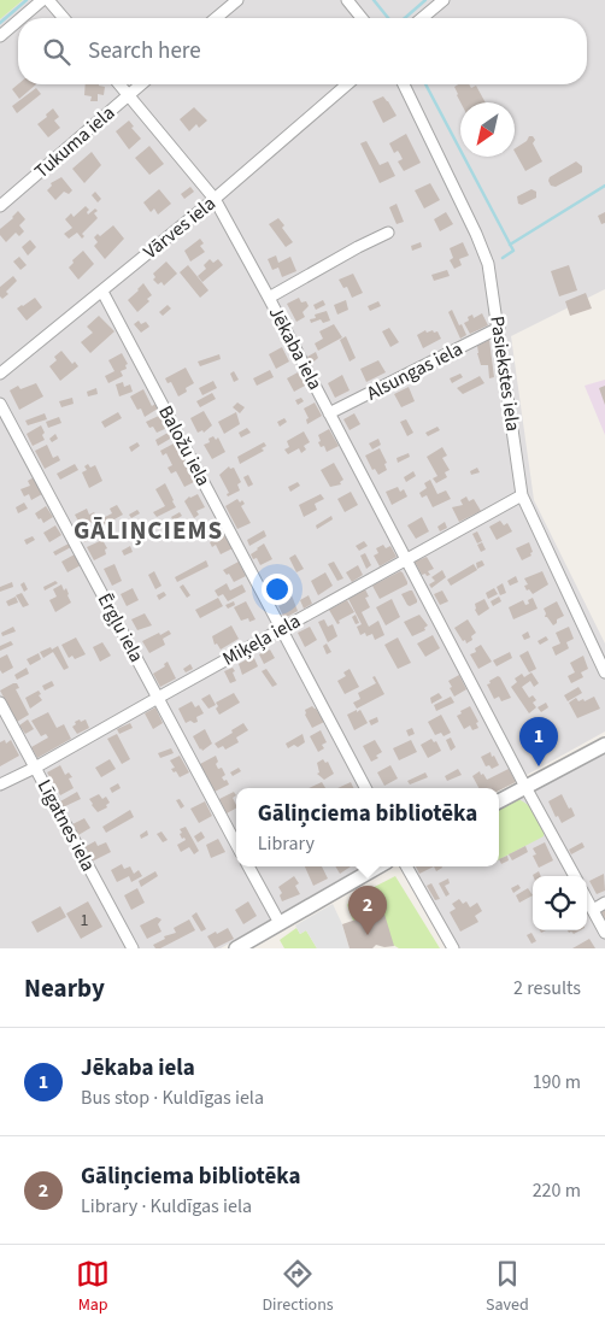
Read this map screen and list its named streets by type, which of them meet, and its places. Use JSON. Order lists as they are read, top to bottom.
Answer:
{
  "streets": {
    "street": [
      "Tukuma iela",
      "Vārves iela",
      "Jēkaba iela",
      "Alsungas iela",
      "Pasiekstes iela",
      "Baložu iela",
      "Ērgļu iela",
      "Miķeļa iela",
      "Līgatnes iela"
    ]
  },
  "crossings": [
    ["Tukuma iela", "Jēkaba iela"],
    ["Vārves iela", "Jēkaba iela"],
    ["Vārves iela", "Baložu iela"],
    ["Jēkaba iela", "Alsungas iela"],
    ["Jēkaba iela", "Miķeļa iela"],
    ["Alsungas iela", "Pasiekstes iela"],
    ["Pasiekstes iela", "Miķeļa iela"],
    ["Baložu iela", "Miķeļa iela"],
    ["Ērgļu iela", "Miķeļa iela"],
    ["Miķeļa iela", "Līgatnes iela"]
  ],
  "districts": ["GĀLIŅCIEMS"],
  "house_numbers": ["1"],
  "north": "bottom left",
  "page": {
    "search": "Search here",
    "pins": ["1", "2"],
    "popup": ["Gāliņciema bibliotēka", "Library"],
    "heading": ["Nearby", "2 results"],
    "list": [
      {
        "mark": "1",
        "name": "Jēkaba iela",
        "note": "Bus stop · Kuldīgas iela",
        "value": "190 m"
      },
      {
        "mark": "2",
        "name": "Gāliņciema bibliotēka",
        "note": "Library · Kuldīgas iela",
        "value": "220 m"
      }
    ],
    "nav": ["Map", "Directions", "Saved"]
  }
}
